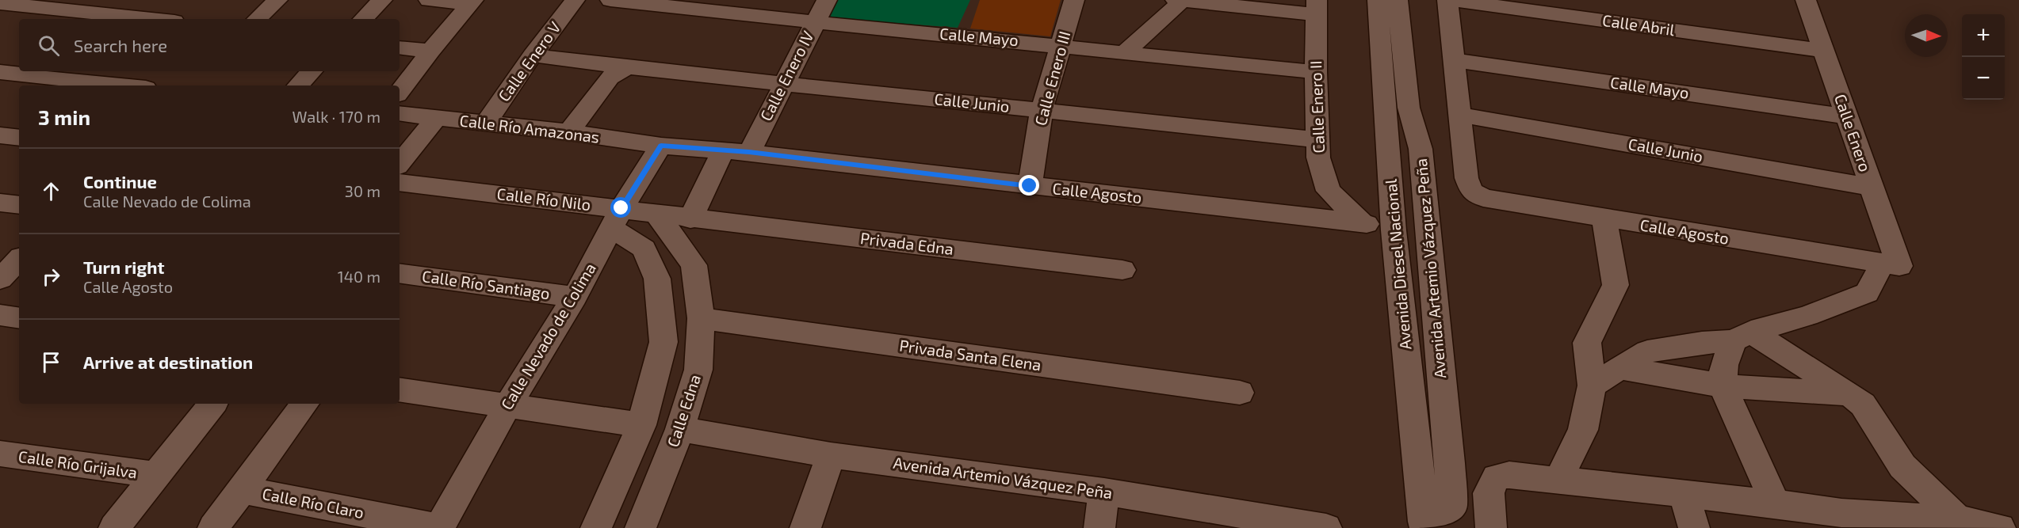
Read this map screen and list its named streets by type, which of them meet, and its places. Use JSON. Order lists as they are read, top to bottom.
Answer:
{
  "streets": {
    "street": [
      "Calle Abril",
      "Calle Mayo",
      "Calle Enero V",
      "Calle Enero IV",
      "Calle Enero III",
      "Calle Junio",
      "Calle Enero II",
      "Calle Río Amazonas",
      "Calle Enero",
      "Calle Agosto",
      "Calle Río Nilo",
      "Privada Edna",
      "Avenida Diesel Nacional",
      "Avenida Artemio Vázquez Peña",
      "Calle Río Santiago",
      "Calle Nevado de Colima",
      "Privada Santa Elena",
      "Calle Edna",
      "Calle Río Grijalva",
      "Calle Río Claro"
    ]
  },
  "crossings": [
    ["Calle Abril", "Calle Enero"],
    ["Calle Mayo", "Calle Enero IV"],
    ["Calle Mayo", "Calle Enero III"],
    ["Calle Mayo", "Calle Enero II"],
    ["Calle Mayo", "Calle Enero"],
    ["Calle Enero V", "Calle Junio"],
    ["Calle Enero V", "Calle Río Amazonas"],
    ["Calle Enero IV", "Calle Junio"],
    ["Calle Enero IV", "Calle Agosto"],
    ["Calle Enero III", "Calle Junio"],
    ["Calle Enero III", "Calle Agosto"],
    ["Calle Junio", "Calle Enero II"],
    ["Calle Junio", "Calle Enero"],
    ["Calle Junio", "Calle Agosto"],
    ["Calle Enero II", "Calle Agosto"],
    ["Calle Río Amazonas", "Calle Agosto"],
    ["Calle Río Amazonas", "Calle Nevado de Colima"],
    ["Calle Enero", "Calle Agosto"],
    ["Calle Agosto", "Calle Nevado de Colima"],
    ["Calle Río Nilo", "Privada Edna"],
    ["Calle Río Nilo", "Calle Nevado de Colima"],
    ["Calle Río Nilo", "Calle Edna"],
    ["Avenida Diesel Nacional", "Avenida Artemio Vázquez Peña"],
    ["Avenida Artemio Vázquez Peña", "Calle Edna"],
    ["Calle Río Santiago", "Calle Nevado de Colima"],
    ["Calle Nevado de Colima", "Calle Río Claro"],
    ["Privada Santa Elena", "Calle Edna"]
  ],
  "north": "right",
  "page": {
    "map_buttons": ["+", "−"],
    "search": "Search here",
    "heading": ["3 min", "Walk · 170 m"],
    "list": [
      ["Continue", "Calle Nevado de Colima", "30 m"],
      ["Turn right", "Calle Agosto", "140 m"],
      "Arrive at destination"
    ]
  }
}
